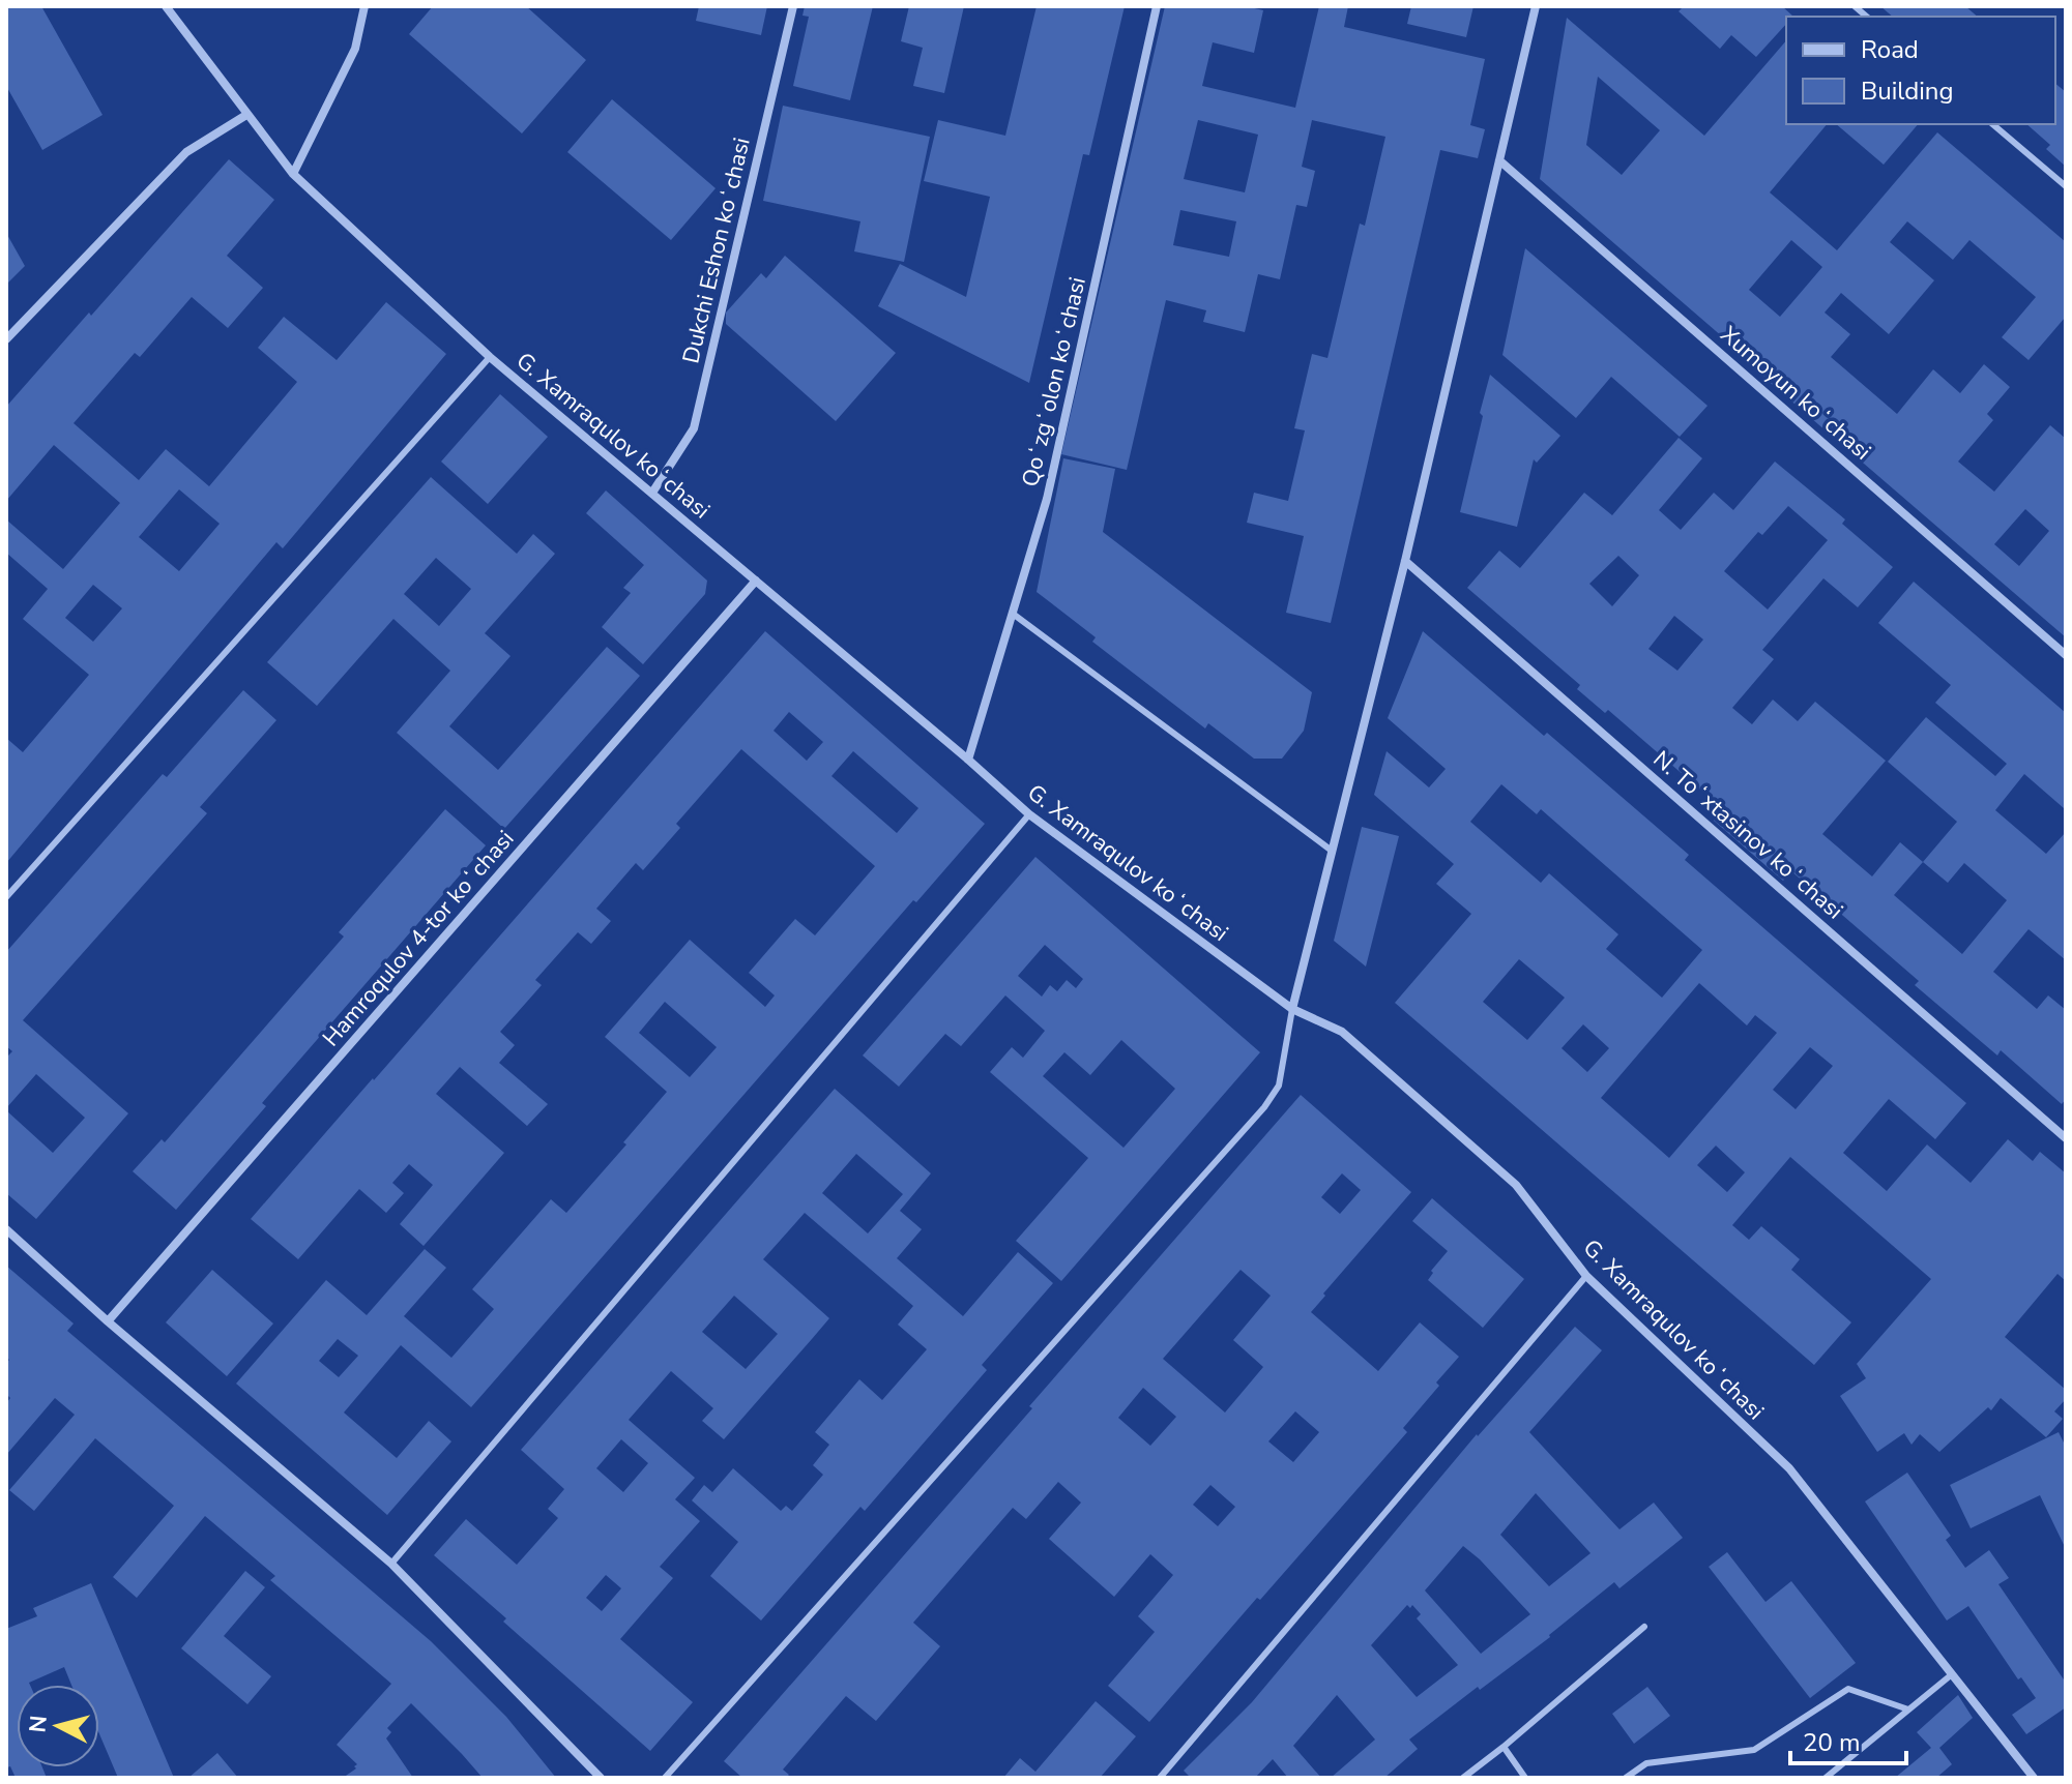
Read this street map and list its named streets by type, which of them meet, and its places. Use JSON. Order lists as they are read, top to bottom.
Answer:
{
  "streets": {
    "street": [
      "Dukchi Eshon koʻchasi",
      "Qoʻzgʻolon koʻchasi",
      "Xumoyun koʻchasi",
      "G. Xamraqulov koʻchasi",
      "N. Toʻxtasinov koʻchasi",
      "Hamroqulov 4-tor koʻchasi"
    ]
  },
  "crossings": [
    ["Dukchi Eshon koʻchasi", "G. Xamraqulov koʻchasi"],
    ["Qoʻzgʻolon koʻchasi", "G. Xamraqulov koʻchasi"],
    ["G. Xamraqulov koʻchasi", "Hamroqulov 4-tor koʻchasi"]
  ],
  "legend": ["Road", "Building"],
  "scale_bar": "20 m",
  "north": "left"
}
